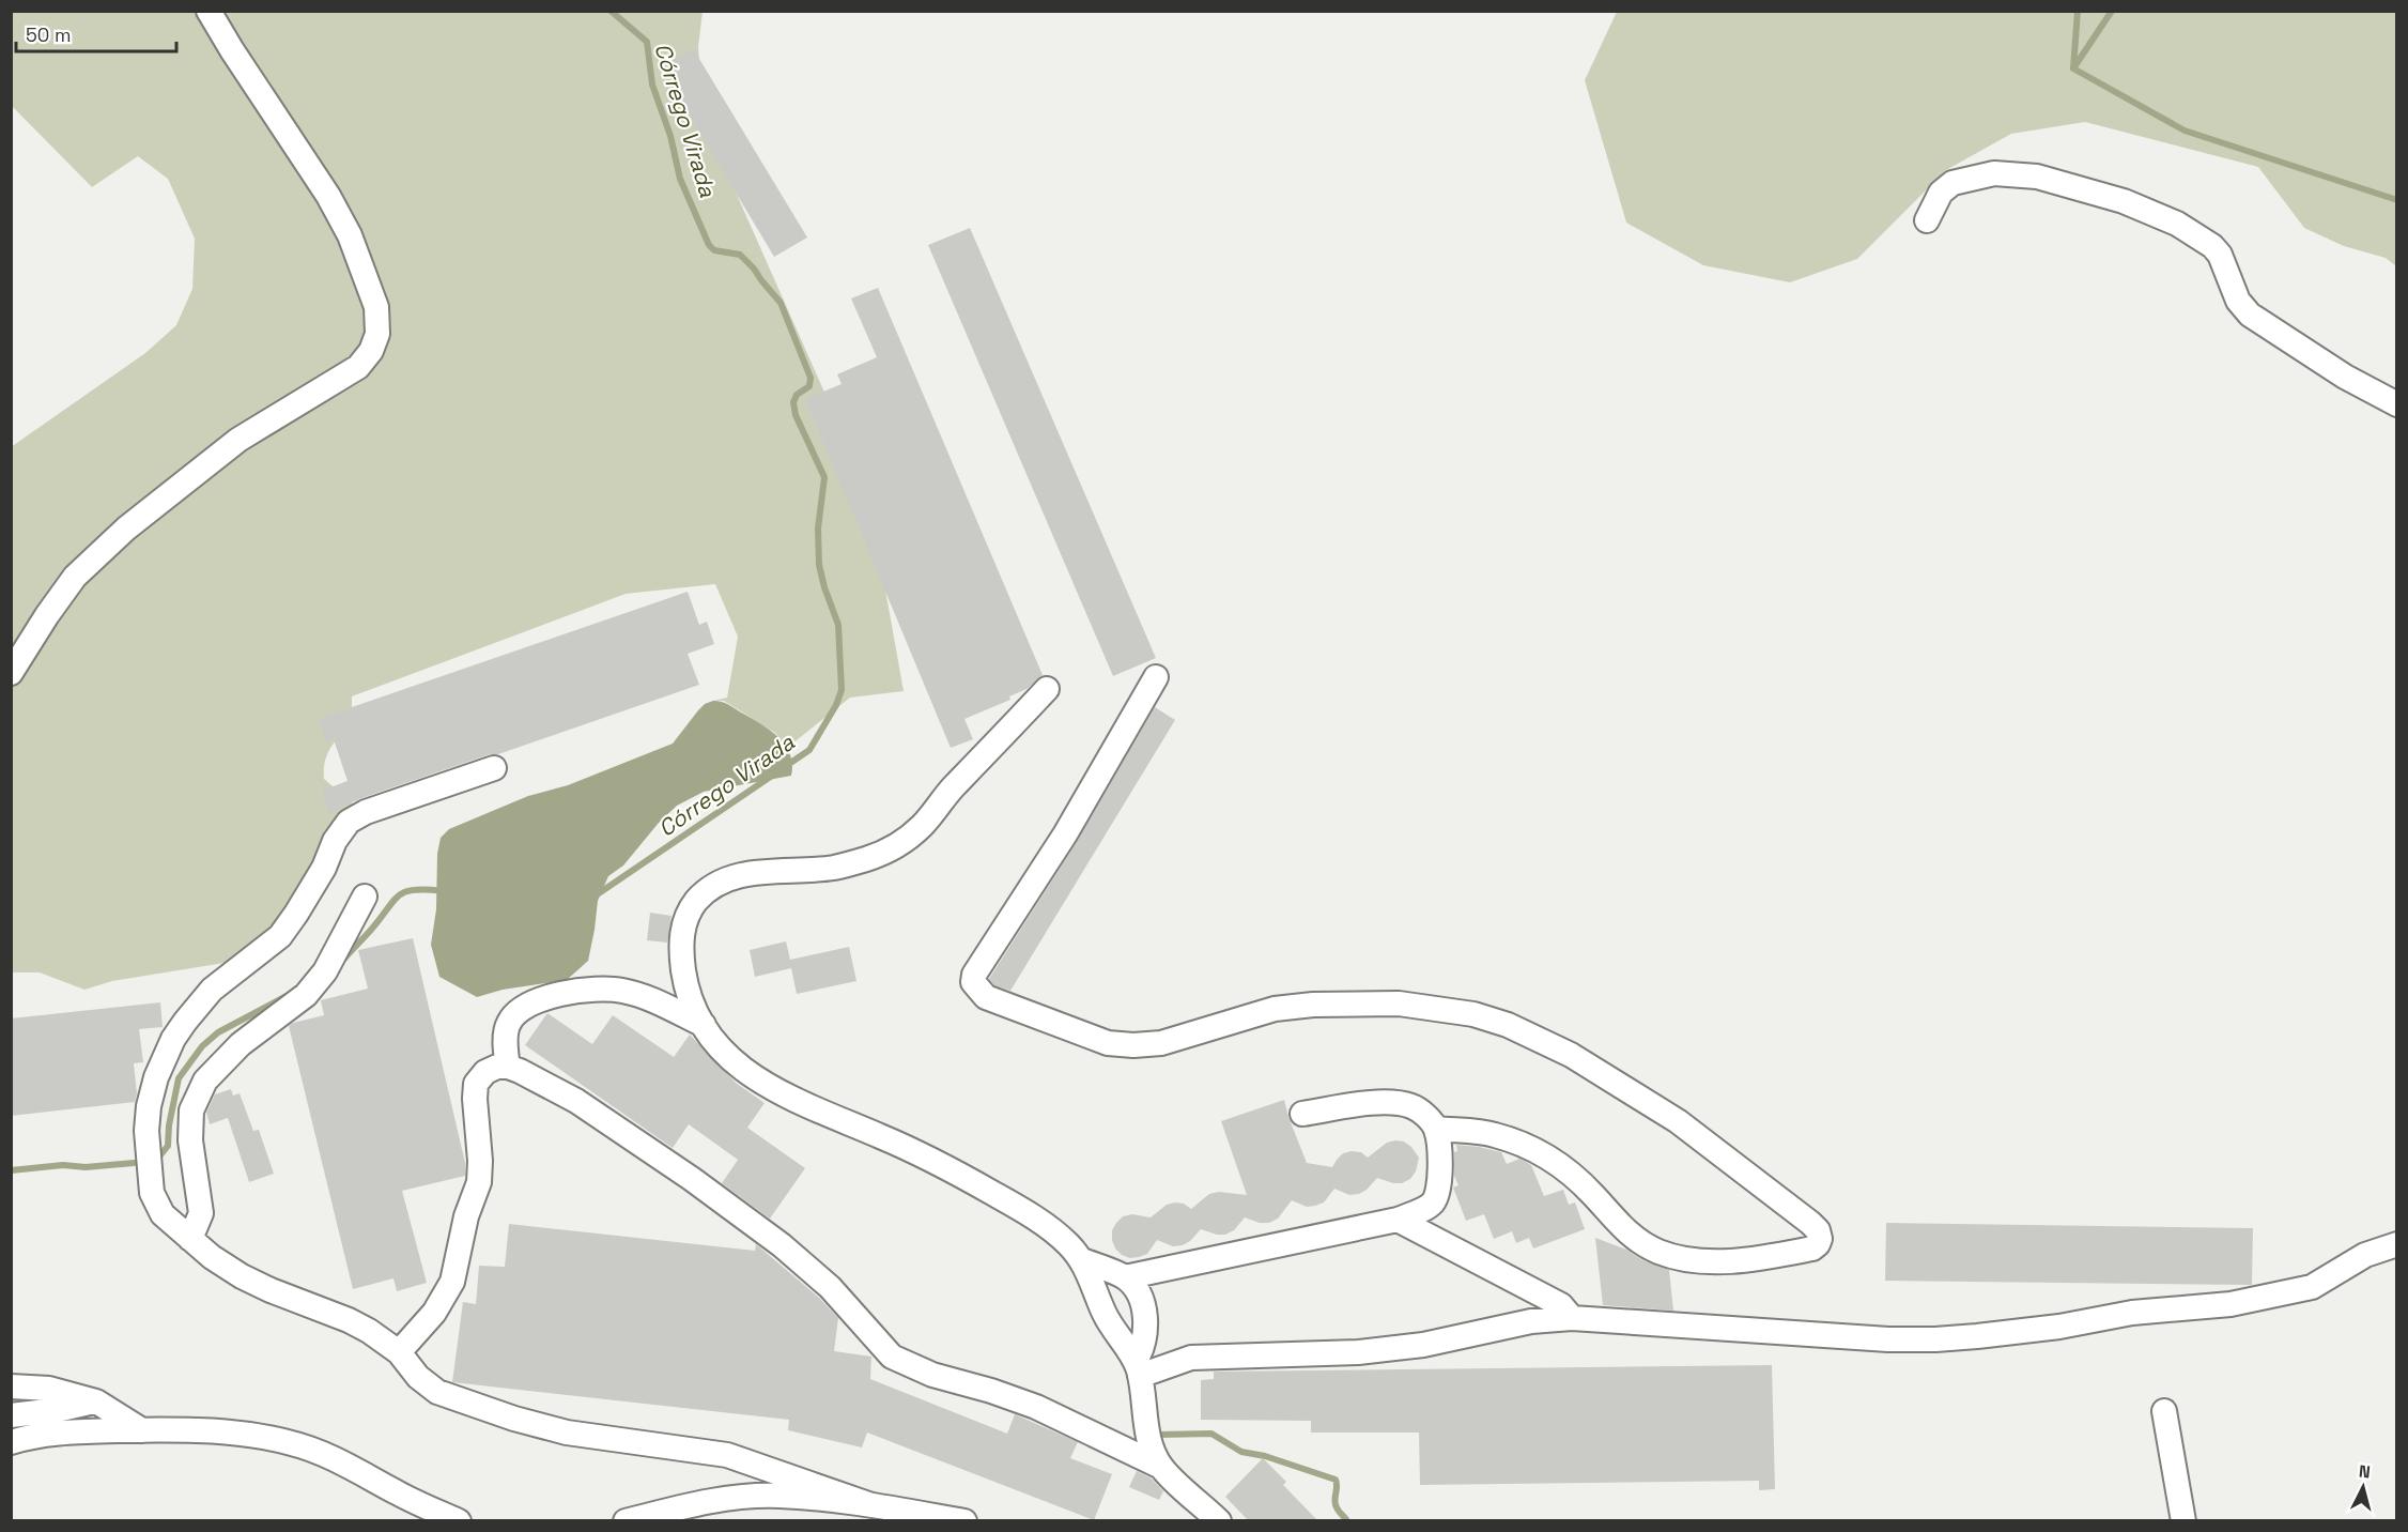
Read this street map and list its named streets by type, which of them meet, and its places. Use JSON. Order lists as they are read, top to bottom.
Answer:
{
  "water": ["Córrego Virada"],
  "scale_bar": "50 m",
  "north": "top"
}
